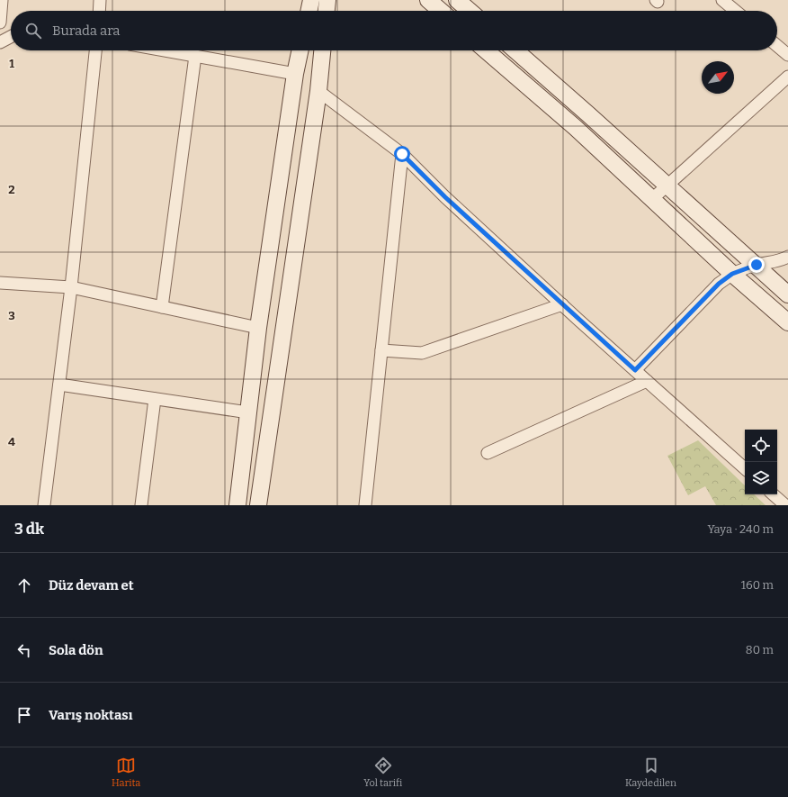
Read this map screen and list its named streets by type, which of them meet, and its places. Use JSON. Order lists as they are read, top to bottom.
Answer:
{
  "north": "top right",
  "page": {
    "search": "Burada ara",
    "heading": ["3 dk", "Yaya · 240 m"],
    "list": [
      ["Düz devam et", "160 m"],
      ["Sola dön", "80 m"],
      "Varış noktası"
    ],
    "nav": ["Harita", "Yol tarifi", "Kaydedilen"]
  },
  "grid": {
    "rows": [
      "1",
      "2",
      "3",
      "4"
    ]
  }
}
